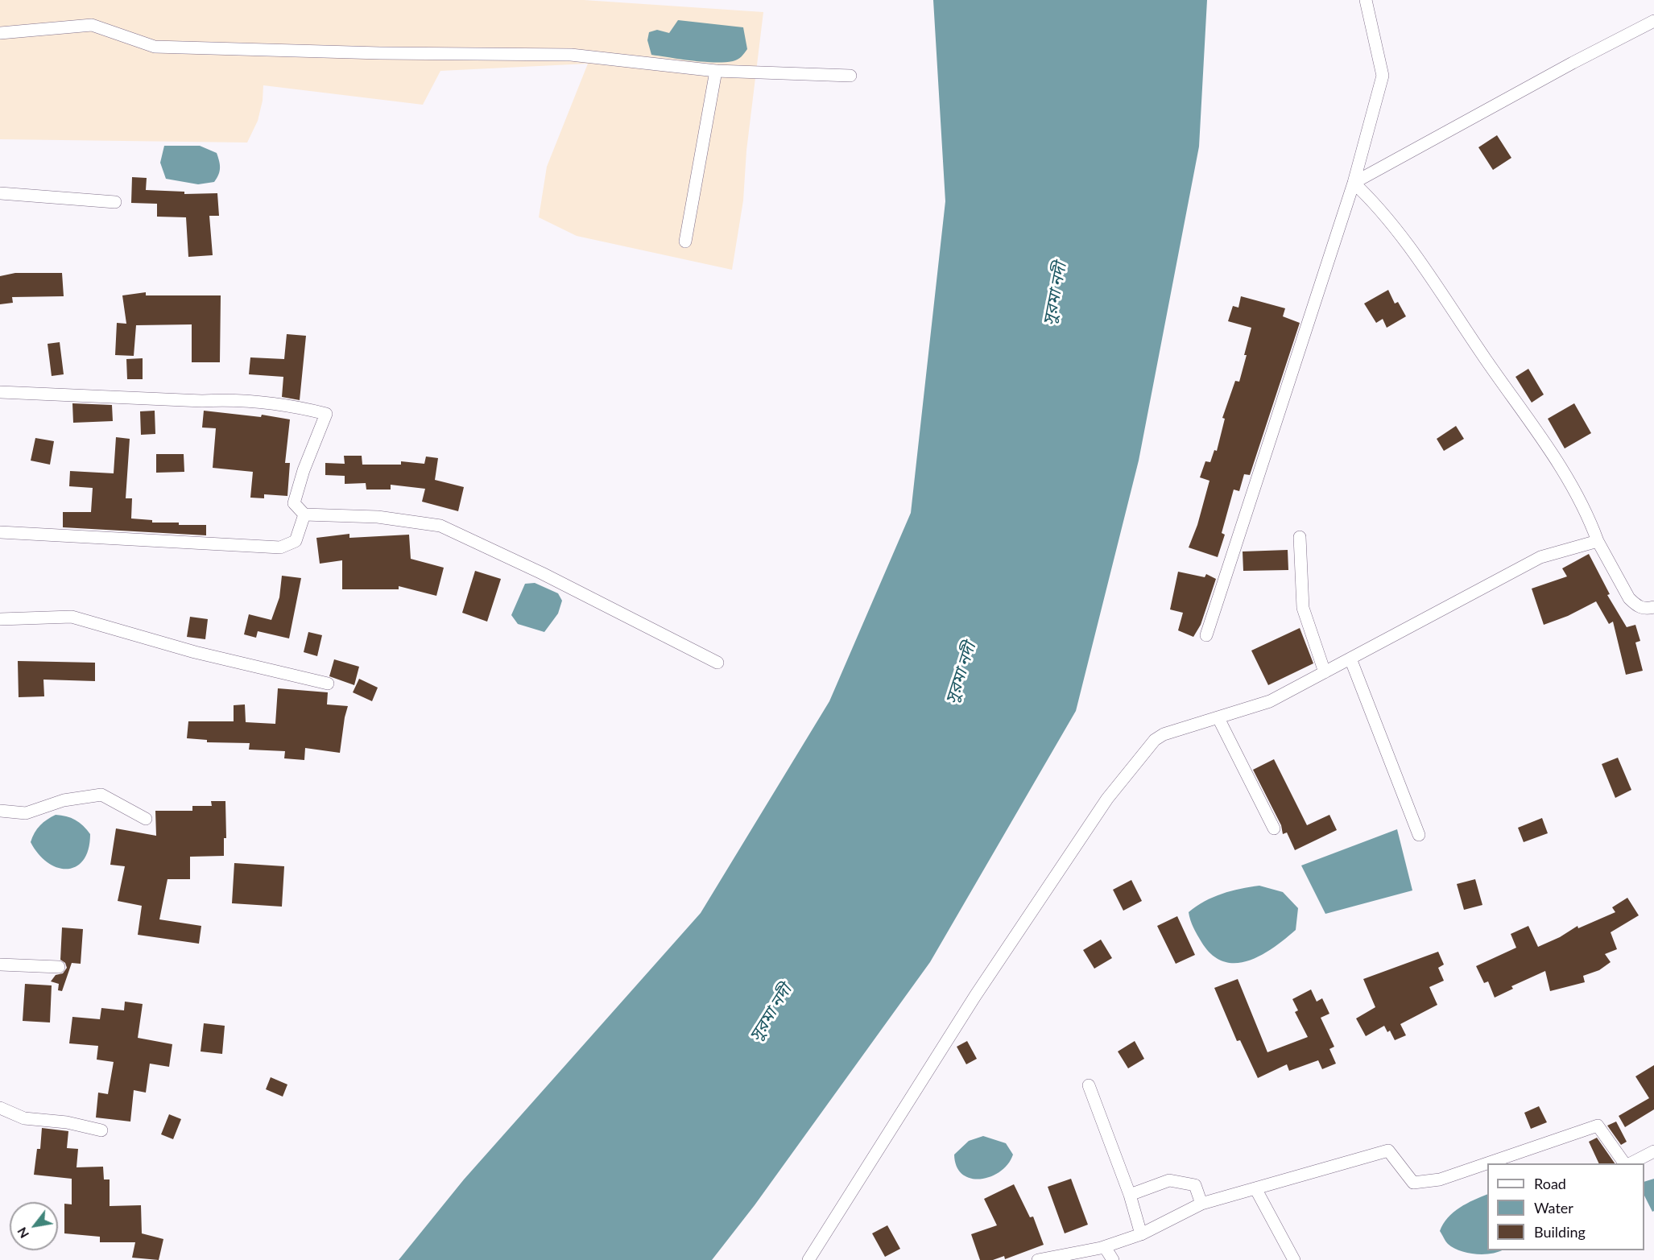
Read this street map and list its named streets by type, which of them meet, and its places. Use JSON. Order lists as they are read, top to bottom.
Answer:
{
  "water": ["সুরমা নদী"],
  "legend": ["Road", "Water", "Building"],
  "north": "bottom left"
}
